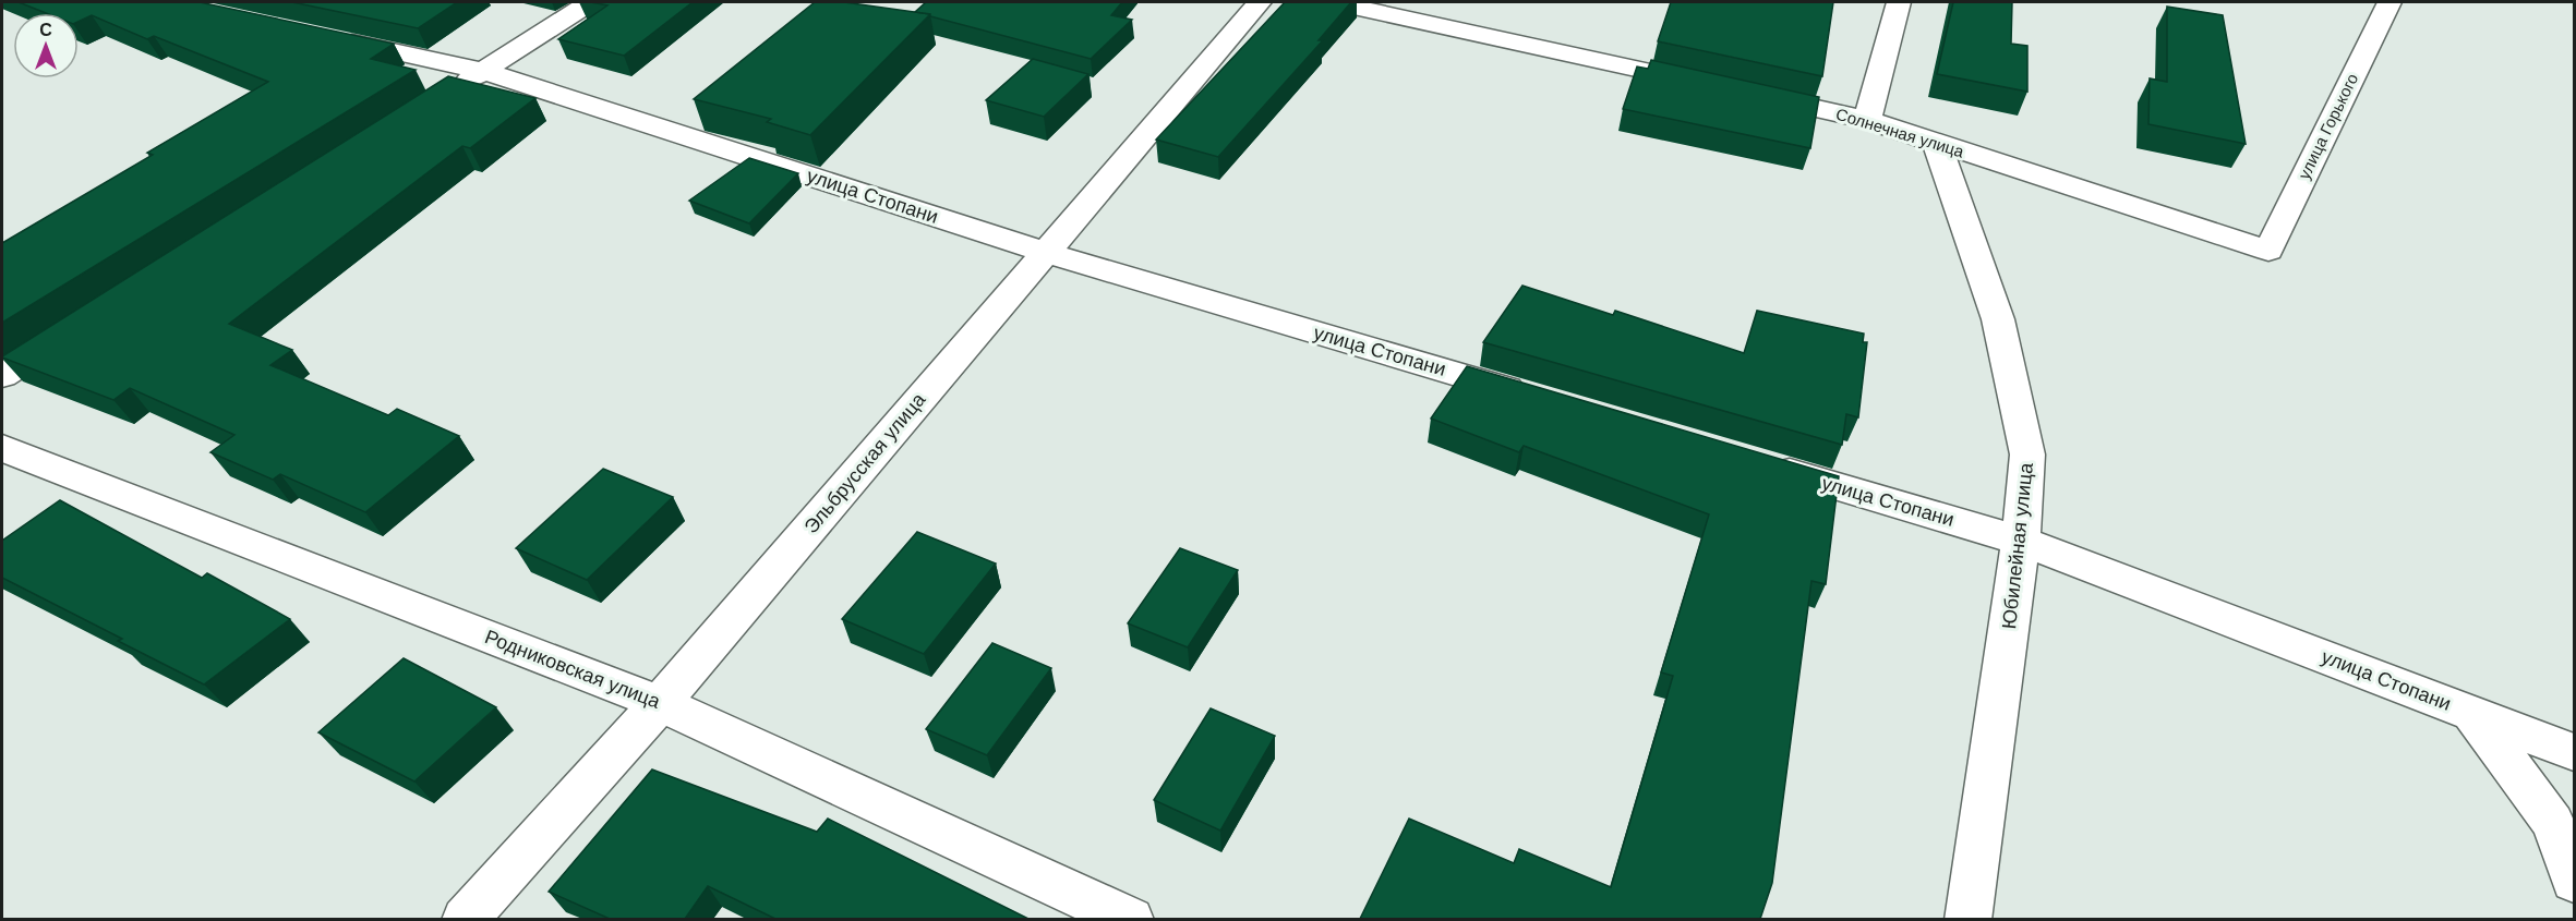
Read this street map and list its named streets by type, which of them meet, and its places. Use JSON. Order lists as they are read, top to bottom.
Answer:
{
  "streets": {
    "street": [
      "улица Горького",
      "Солнечная улица",
      "улица Стопани",
      "Эльбрусская улица",
      "Юбилейная улица",
      "Родниковская улица"
    ]
  },
  "crossings": [
    ["улица Горького", "Солнечная улица"],
    ["Солнечная улица", "Юбилейная улица"],
    ["улица Стопани", "Эльбрусская улица"],
    ["улица Стопани", "Юбилейная улица"],
    ["Эльбрусская улица", "Родниковская улица"]
  ],
  "north": "top"
}
